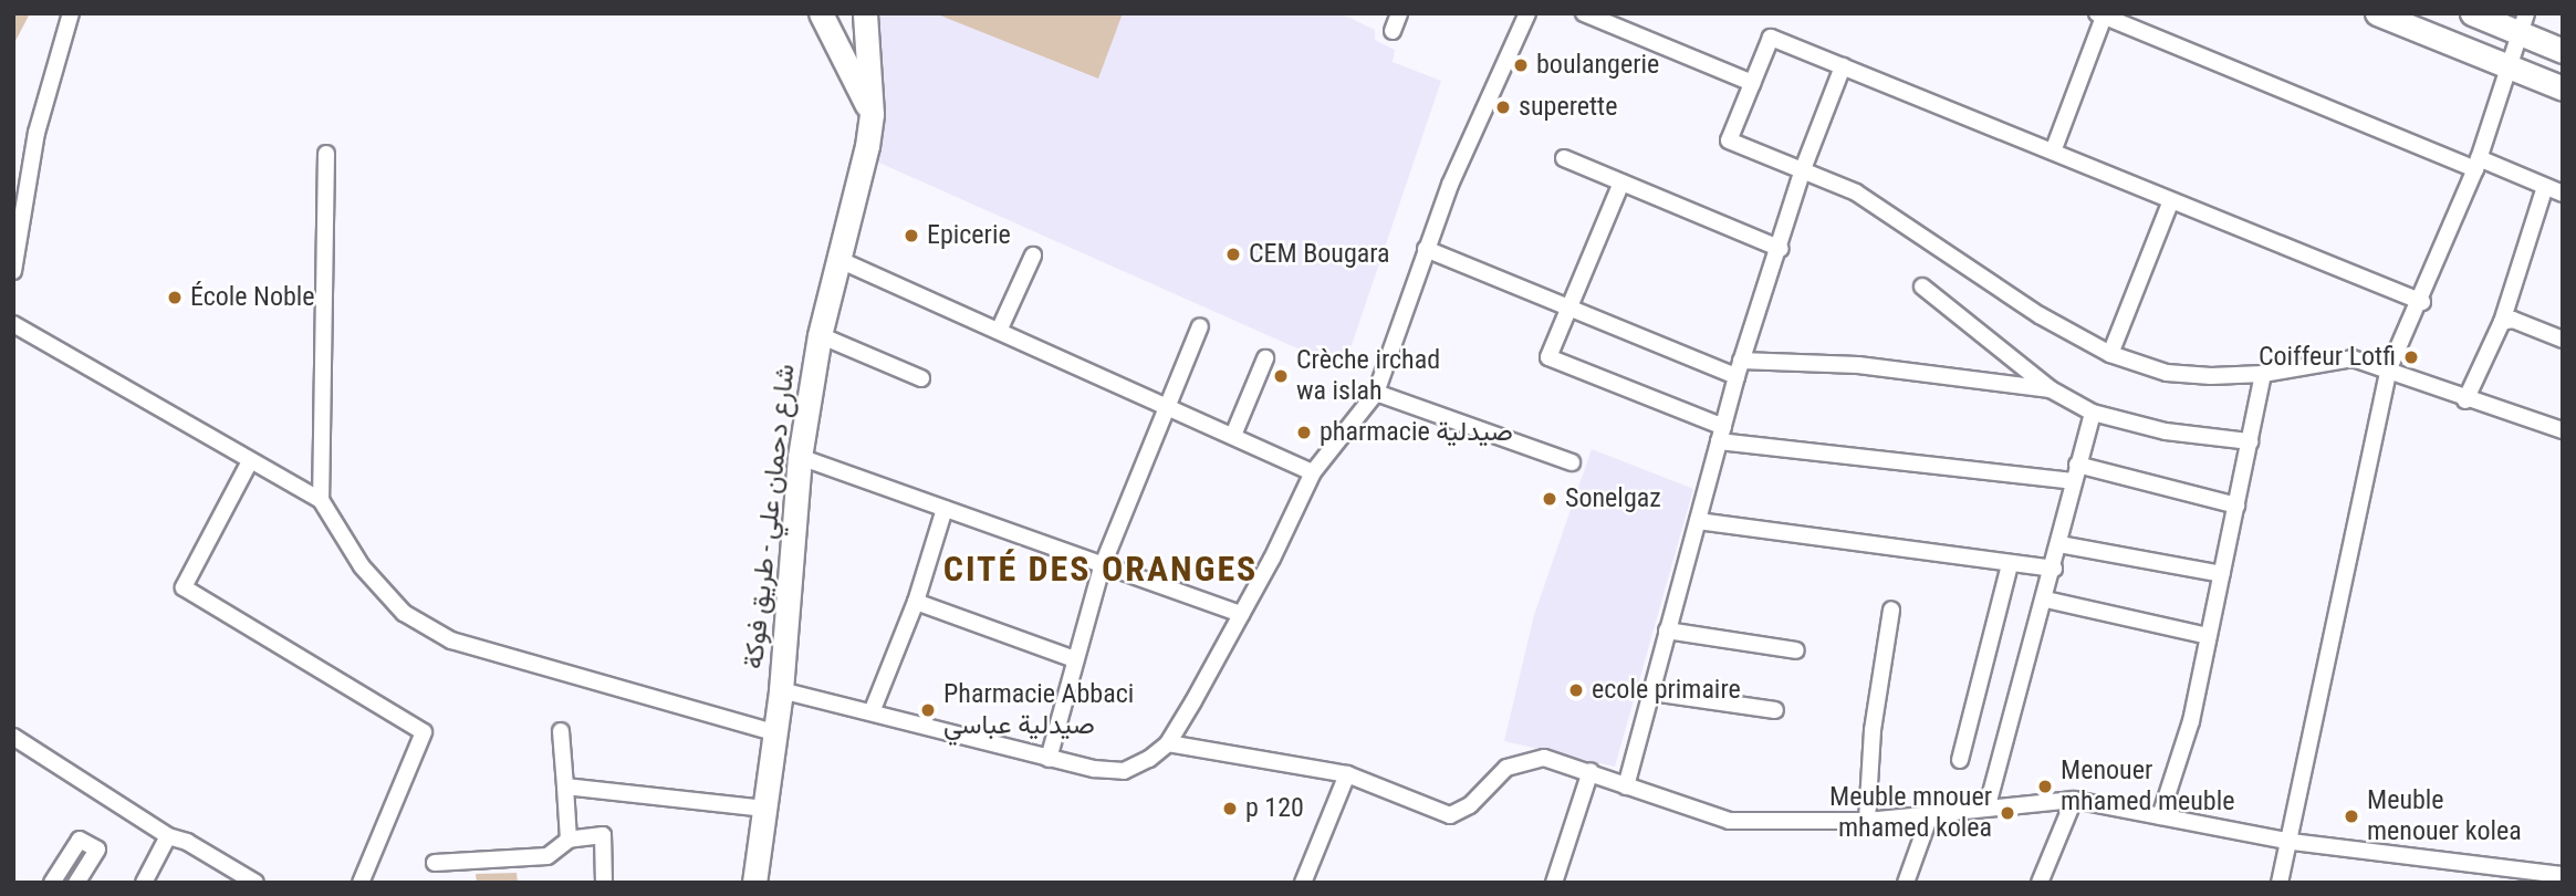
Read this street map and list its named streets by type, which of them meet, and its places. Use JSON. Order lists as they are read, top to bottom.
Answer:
{
  "streets": {
    "main road": ["شارع دحمان علي - طريق فوكة"]
  },
  "districts": ["CITÉ DES ORANGES"],
  "places": [
    "boulangerie",
    "superette",
    "Epicerie",
    "CEM Bougara",
    "École Noble",
    "Coiffeur Lotfi",
    "Crèche irchad wa islah",
    "pharmacie صيدلية",
    "Sonelgaz",
    "ecole primaire",
    "Pharmacie Abbaci صيدلية عباسي",
    "Menouer mhamed meuble",
    "p 120",
    "Meuble mnouer mhamed kolea",
    "Meuble menouer kolea"
  ]
}
